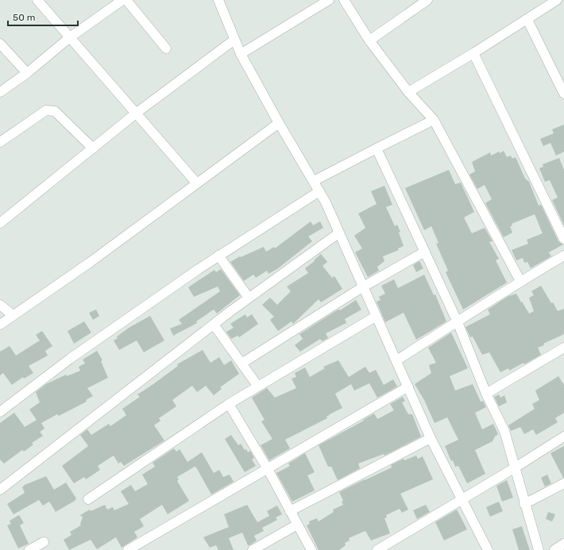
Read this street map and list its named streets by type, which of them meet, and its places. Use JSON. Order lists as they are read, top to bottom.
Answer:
{
  "scale_bar": "50 m"
}
